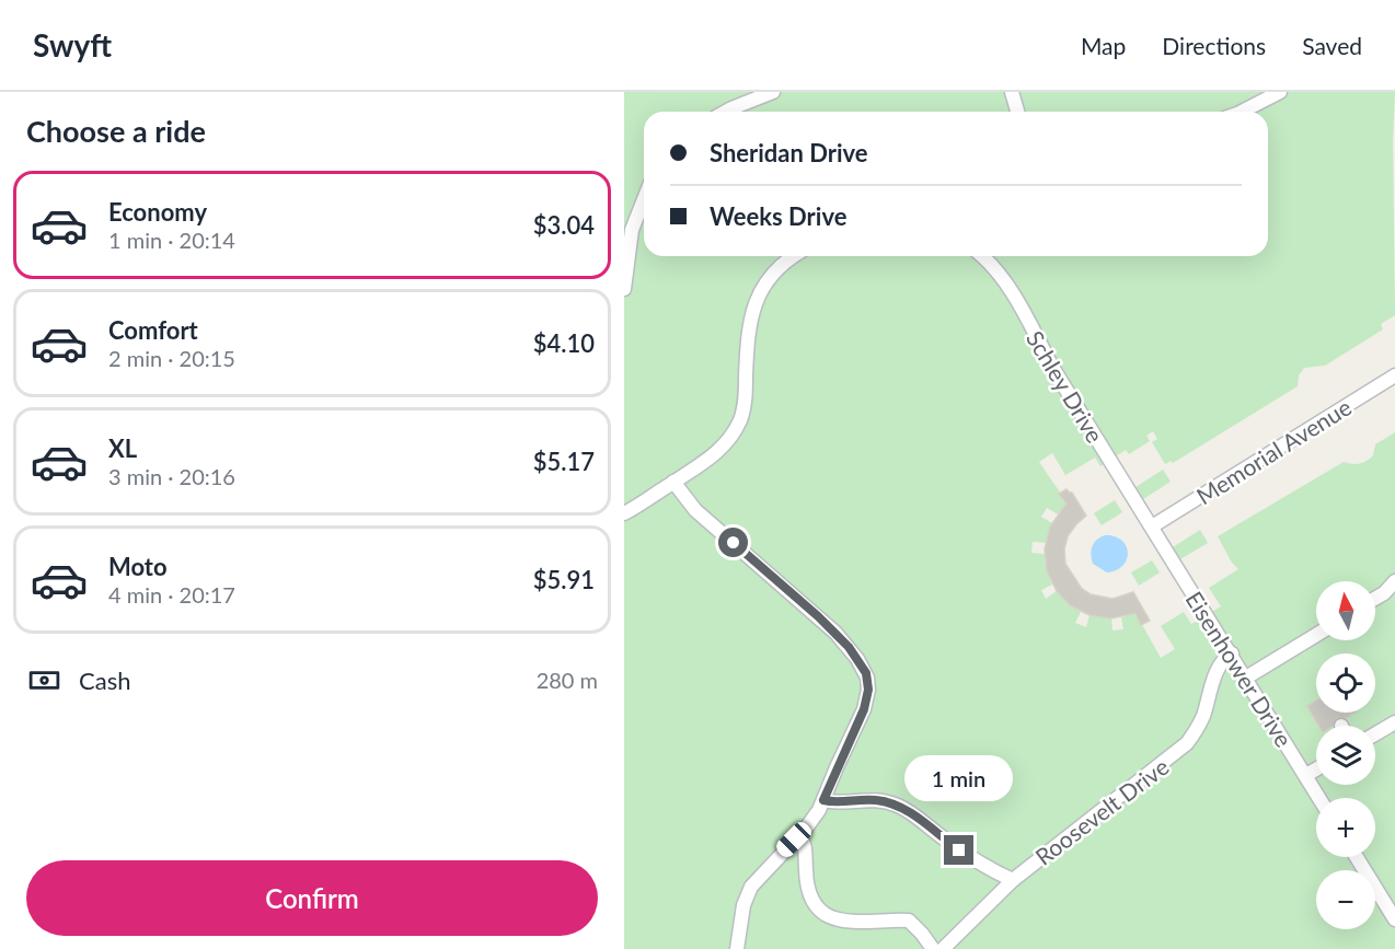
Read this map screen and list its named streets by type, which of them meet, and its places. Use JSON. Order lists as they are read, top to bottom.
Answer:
{
  "streets": {
    "street": [
      "Schley Drive",
      "Memorial Avenue",
      "Eisenhower Drive",
      "Roosevelt Drive"
    ]
  },
  "crossings": [
    ["Schley Drive", "Memorial Avenue"],
    ["Schley Drive", "Eisenhower Drive"],
    ["Memorial Avenue", "Eisenhower Drive"],
    ["Eisenhower Drive", "Roosevelt Drive"]
  ],
  "north": "top",
  "page": {
    "header": "Swyft",
    "nav": ["Map", "Directions", "Saved"],
    "heading": "Choose a ride",
    "banner": ["Sheridan Drive", "Weeks Drive"],
    "list": [
      {
        "name": "Economy",
        "note": "1 min · 20:14",
        "value": "$3.04"
      },
      {
        "name": "Comfort",
        "note": "2 min · 20:15",
        "value": "$4.10"
      },
      {
        "name": "XL",
        "note": "3 min · 20:16",
        "value": "$5.17"
      },
      {
        "name": "Moto",
        "note": "4 min · 20:17",
        "value": "$5.91"
      }
    ],
    "map_buttons": ["+", "−"],
    "pay": ["Cash", "280 m"],
    "bubble": "1 min",
    "buttons": "Confirm"
  }
}
